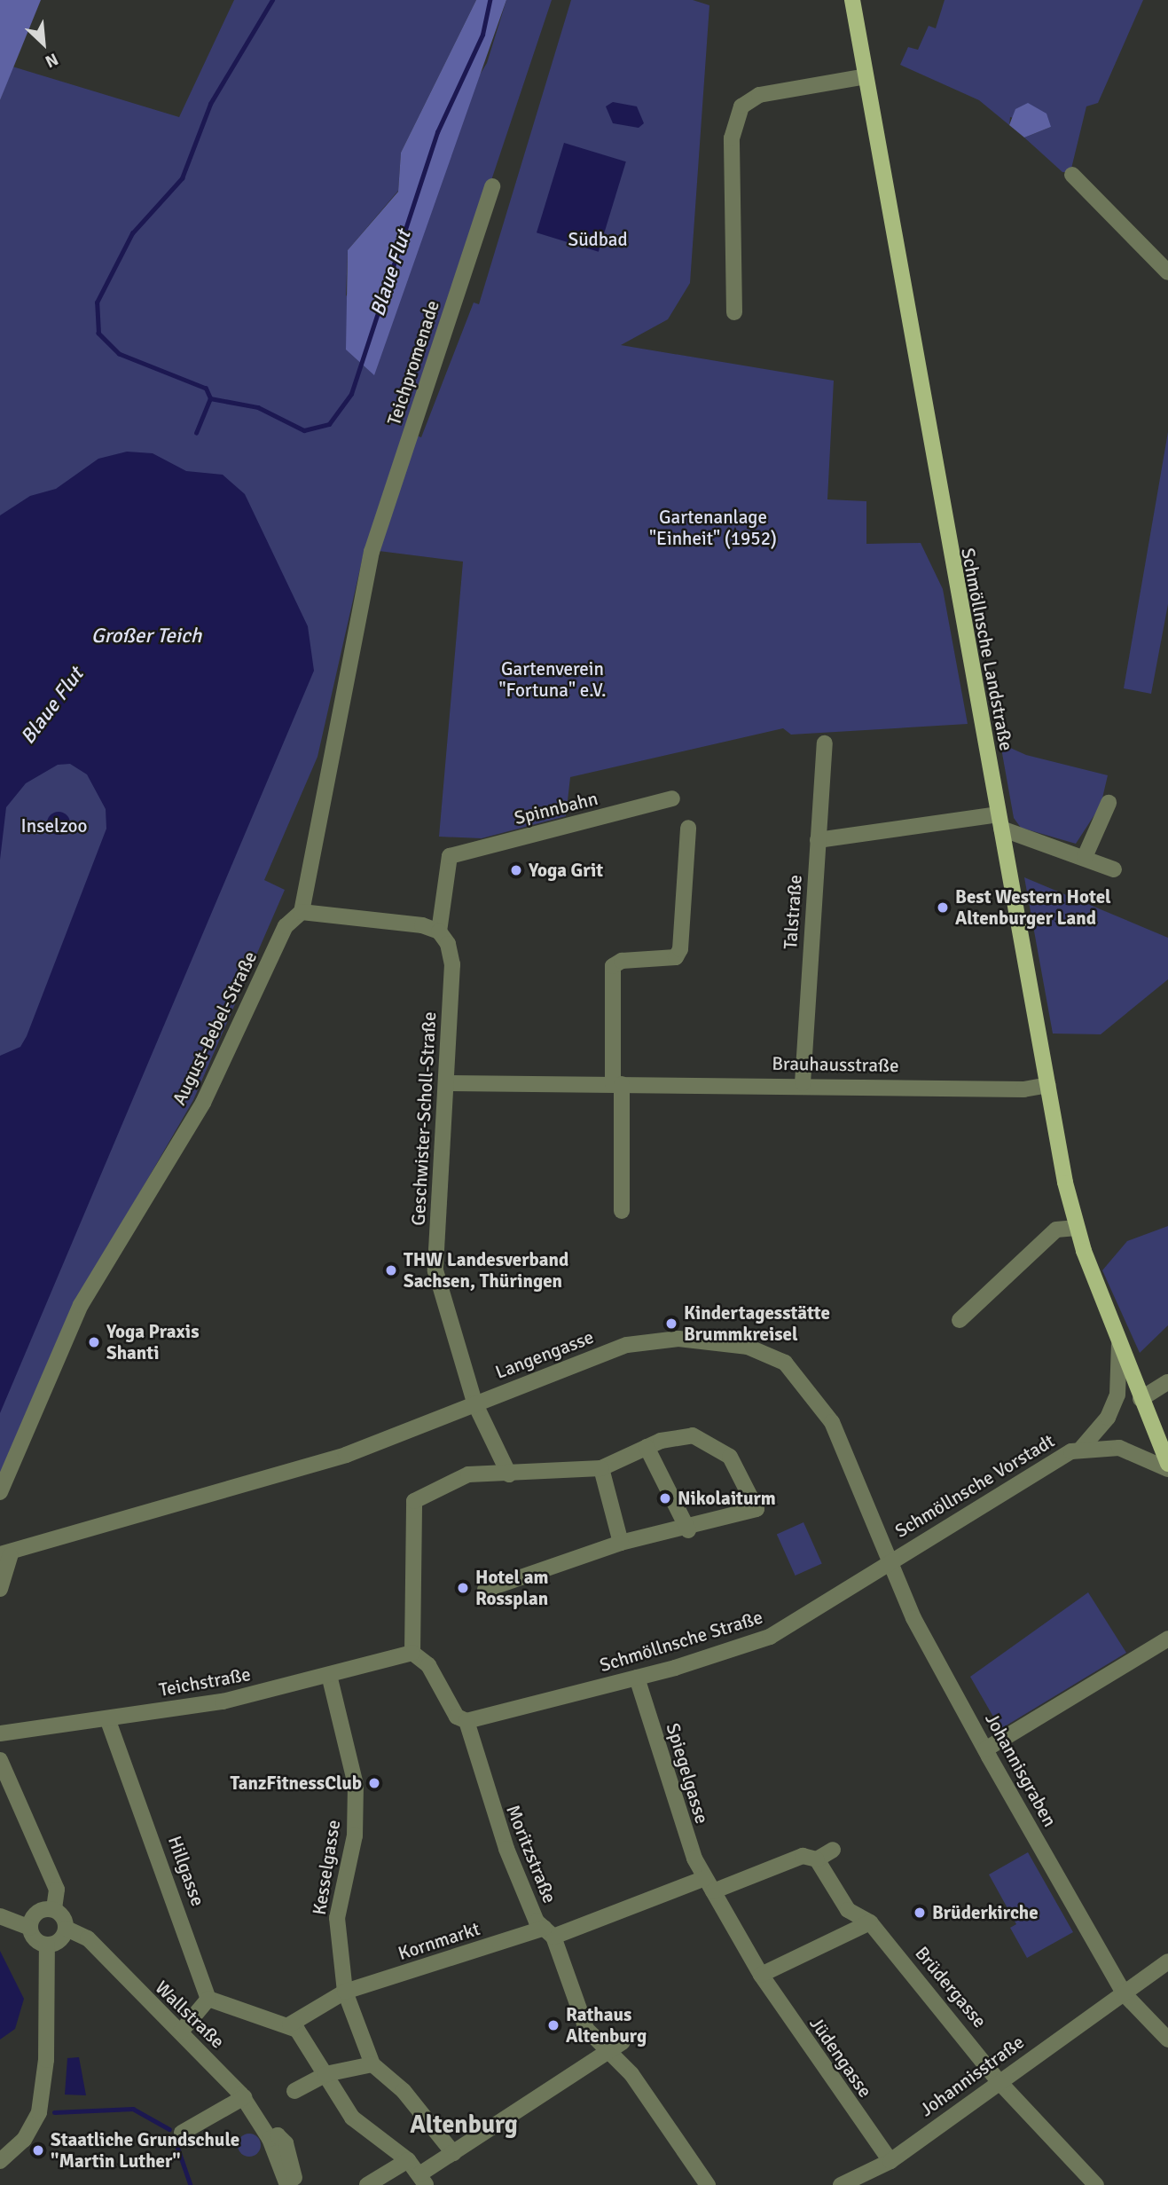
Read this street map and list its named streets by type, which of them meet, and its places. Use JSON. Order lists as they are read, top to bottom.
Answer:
{
  "streets": {
    "main road": ["Schmöllnsche Landstraße"],
    "street": [
      "Teichpromenade",
      "Spinnbahn",
      "Talstraße",
      "August-Bebel-Straße",
      "Brauhausstraße",
      "Geschwister-Scholl-Straße",
      "Langengasse",
      "Schmöllnsche Vorstadt",
      "Schmöllnsche Straße",
      "Teichstraße",
      "Johannisgraben",
      "Spiegelgasse",
      "Moritzstraße",
      "Kesselgasse",
      "Hillgasse",
      "Kornmarkt",
      "Brüdergasse",
      "Wallstraße",
      "Jüdengasse",
      "Johannisstraße"
    ]
  },
  "crossings": [
    ["Teichpromenade", "August-Bebel-Straße"],
    ["Schmöllnsche Landstraße", "Brauhausstraße"],
    ["Schmöllnsche Landstraße", "Schmöllnsche Vorstadt"],
    ["Spinnbahn", "Geschwister-Scholl-Straße"],
    ["Talstraße", "Brauhausstraße"],
    ["Brauhausstraße", "Geschwister-Scholl-Straße"],
    ["Geschwister-Scholl-Straße", "Langengasse"],
    ["Langengasse", "Schmöllnsche Vorstadt"],
    ["Langengasse", "Schmöllnsche Straße"],
    ["Langengasse", "Johannisgraben"],
    ["Schmöllnsche Vorstadt", "Schmöllnsche Straße"],
    ["Schmöllnsche Vorstadt", "Johannisgraben"],
    ["Schmöllnsche Straße", "Johannisgraben"],
    ["Schmöllnsche Straße", "Spiegelgasse"],
    ["Schmöllnsche Straße", "Moritzstraße"],
    ["Teichstraße", "Kesselgasse"],
    ["Teichstraße", "Hillgasse"],
    ["Johannisgraben", "Johannisstraße"],
    ["Spiegelgasse", "Kornmarkt"],
    ["Spiegelgasse", "Jüdengasse"],
    ["Moritzstraße", "Kornmarkt"],
    ["Kesselgasse", "Kornmarkt"],
    ["Kornmarkt", "Brüdergasse"],
    ["Brüdergasse", "Johannisstraße"],
    ["Jüdengasse", "Johannisstraße"]
  ],
  "districts": ["Altenburg"],
  "water": ["Blaue Flut", "Großer Teich"],
  "parks": [
    "Südbad",
    "Gartenanlage \"Einheit\" (1952)",
    "Gartenverein \"Fortuna\" e.V.",
    "Inselzoo"
  ],
  "places": [
    "Yoga Grit",
    "Best Western Hotel Altenburger Land",
    "THW Landesverband Sachsen, Thüringen",
    "Kindertagesstätte Brummkreisel",
    "Yoga Praxis Shanti",
    "Nikolaiturm",
    "Hotel am Rossplan",
    "TanzFitnessClub",
    "Brüderkirche",
    "Rathaus Altenburg",
    "Staatliche Grundschule \"Martin Luther\""
  ],
  "north": "bottom right"
}
